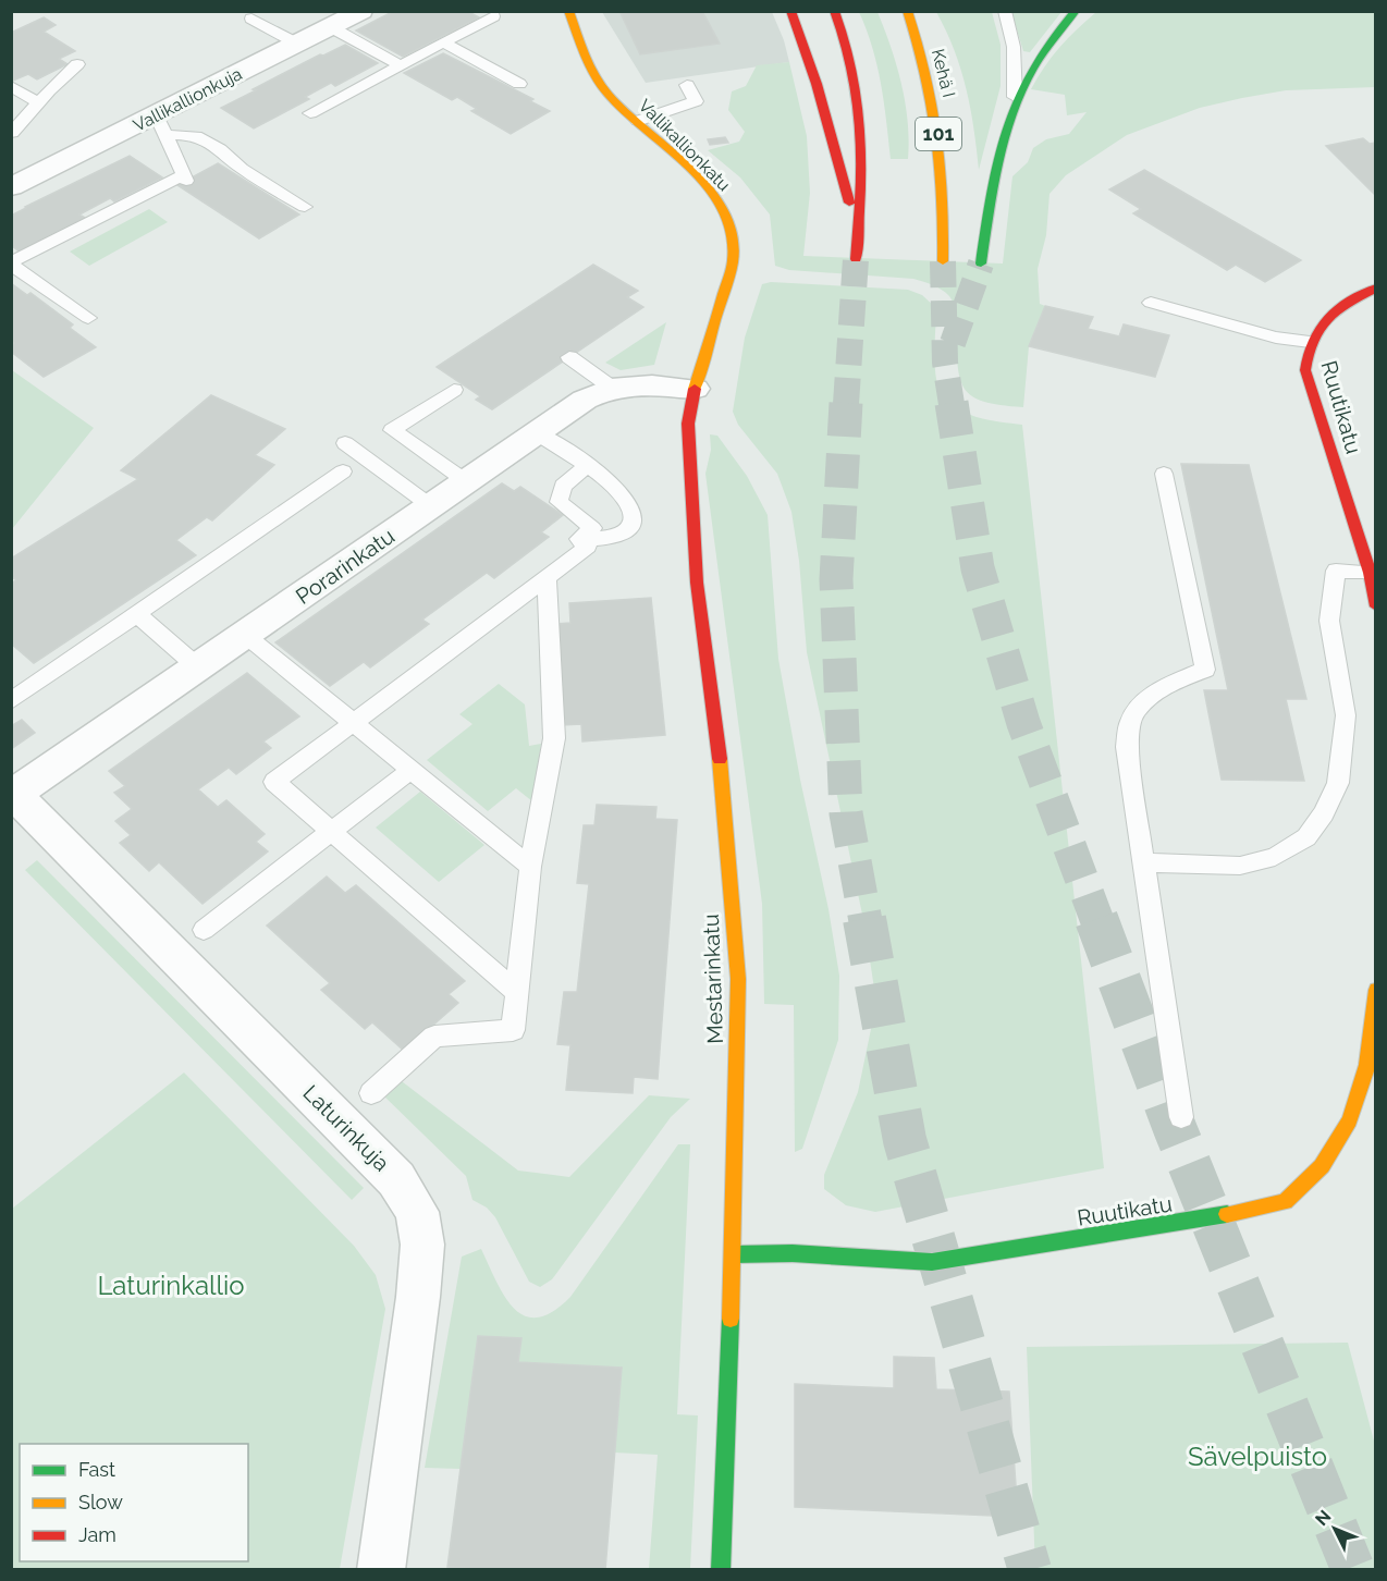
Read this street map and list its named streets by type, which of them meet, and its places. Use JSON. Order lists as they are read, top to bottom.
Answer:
{
  "streets": {
    "main road": [
      "Kehä I",
      "101",
      "Vallikallionkatu",
      "Ruutikatu",
      "Mestarinkatu"
    ],
    "street": ["Vallikallionkuja", "Porarinkatu", "Laturinkuja"]
  },
  "crossings": [
    ["Vallikallionkatu", "Porarinkatu"],
    ["Vallikallionkatu", "Mestarinkatu"],
    ["Ruutikatu", "Mestarinkatu"],
    ["Porarinkatu", "Mestarinkatu"],
    ["Porarinkatu", "Laturinkuja"]
  ],
  "parks": ["Laturinkallio", "Sävelpuisto"],
  "legend": ["Fast", "Slow", "Jam"],
  "north": "top left"
}
